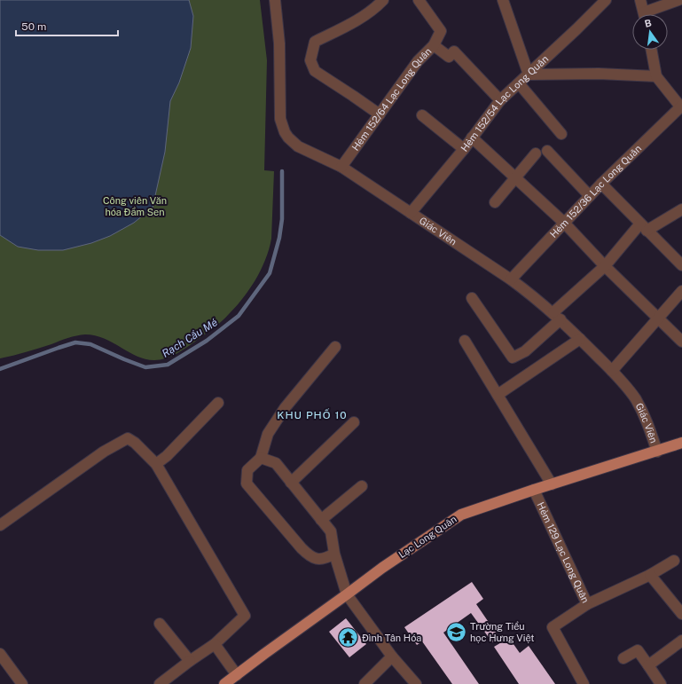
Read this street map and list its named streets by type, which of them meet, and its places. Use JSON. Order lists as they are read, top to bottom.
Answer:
{
  "streets": {
    "main road": ["Lạc Long Quân"],
    "street": [
      "Hẻm 152/64 Lạc Long Quân",
      "Hẻm 152/54 Lạc Long Quân",
      "Hẻm 152/36 Lạc Long Quân",
      "Giác Viên",
      "Hẻm 129 Lạc Long Quân"
    ]
  },
  "crossings": [
    ["Hẻm 152/64 Lạc Long Quân", "Giác Viên"],
    ["Hẻm 152/54 Lạc Long Quân", "Giác Viên"],
    ["Hẻm 152/36 Lạc Long Quân", "Giác Viên"],
    ["Giác Viên", "Lạc Long Quân"],
    ["Lạc Long Quân", "Hẻm 129 Lạc Long Quân"]
  ],
  "districts": ["KHU PHỐ 10"],
  "water": ["Rạch Cầu Mé"],
  "parks": ["Công viên Văn hóa Đầm Sen"],
  "places": {
    "school or university": ["Trường Tiểu học Hưng Việt"],
    "temple": ["Đình Tân Hóa"]
  },
  "scale_bar": "50 m",
  "north": "top"
}
